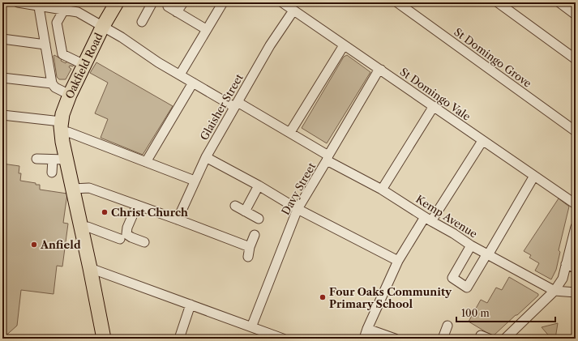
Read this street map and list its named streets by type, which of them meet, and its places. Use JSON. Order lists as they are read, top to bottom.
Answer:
{
  "streets": {
    "highway": ["Oakfield Road"],
    "street": [
      "St Domingo Grove",
      "St Domingo Vale",
      "Glaisher Street",
      "Davy Street",
      "Kemp Avenue"
    ]
  },
  "crossings": [
    ["Oakfield Road", "Kemp Avenue"],
    ["St Domingo Vale", "Glaisher Street"],
    ["St Domingo Vale", "Davy Street"],
    ["Glaisher Street", "Kemp Avenue"],
    ["Davy Street", "Kemp Avenue"]
  ],
  "places": ["Christ Church", "Anfield", "Four Oaks Community Primary School"],
  "scale_bar": "100 m"
}
